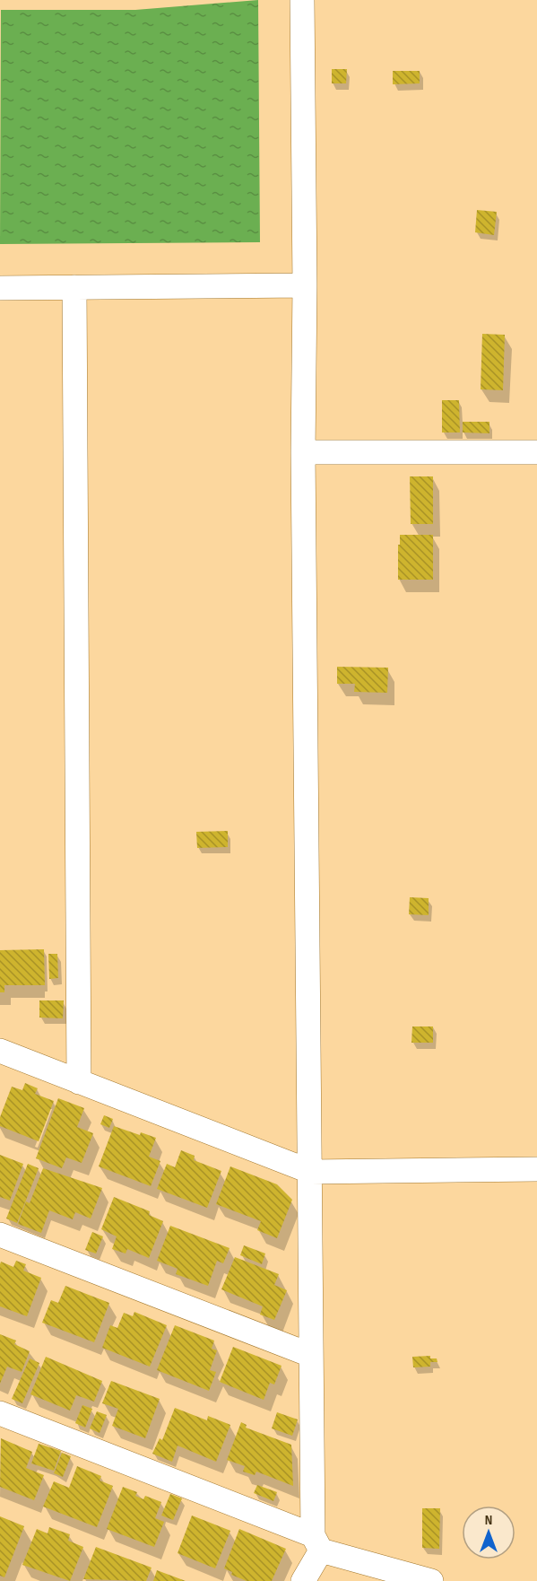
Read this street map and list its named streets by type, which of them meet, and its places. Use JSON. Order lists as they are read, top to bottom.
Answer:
{
  "north": "top"
}
